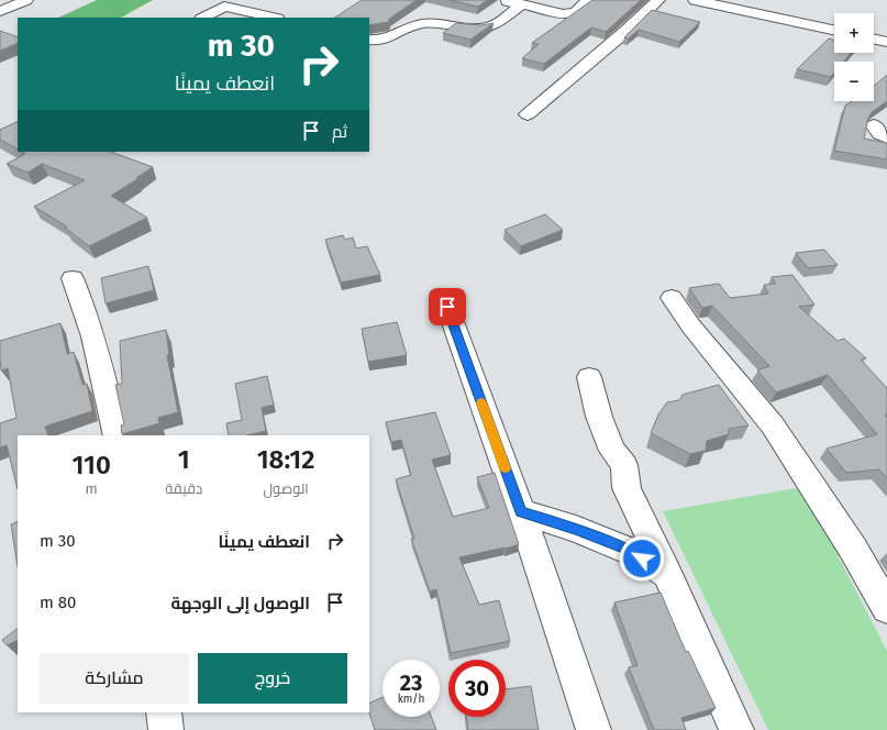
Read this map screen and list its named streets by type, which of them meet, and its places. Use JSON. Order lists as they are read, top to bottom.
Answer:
{
  "page": {
    "map_buttons": ["+", "−"],
    "turn": ["30 m", "انعطف يمينًا"],
    "then": "ثم",
    "eta": [
      "18:12",
      "الوصول",
      "1",
      "دقيقة",
      "110",
      "m"
    ],
    "list": [
      {
        "name": "انعطف يمينًا",
        "value": "30 m"
      },
      {
        "name": "الوصول إلى الوجهة",
        "value": "80 m"
      }
    ],
    "buttons": ["خروج", "مشاركة"],
    "speed": "23 km/h",
    "limit": "30"
  }
}
